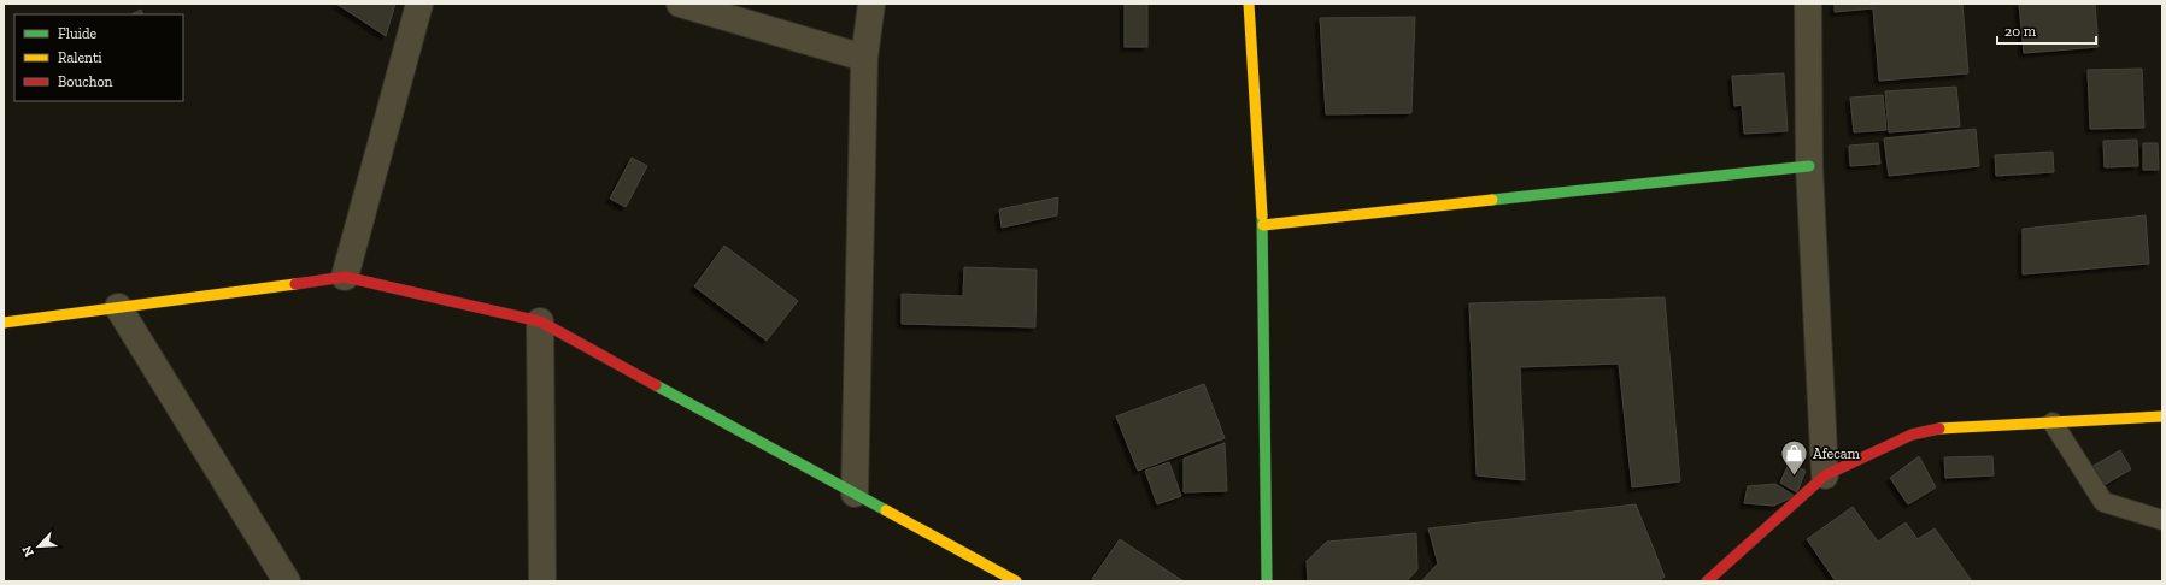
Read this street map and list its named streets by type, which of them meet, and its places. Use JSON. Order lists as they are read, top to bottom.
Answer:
{
  "places": {
    "shop": ["Afecam"]
  },
  "legend": ["Fluide", "Ralenti", "Bouchon"],
  "scale_bar": "20 m",
  "north": "bottom left"
}
